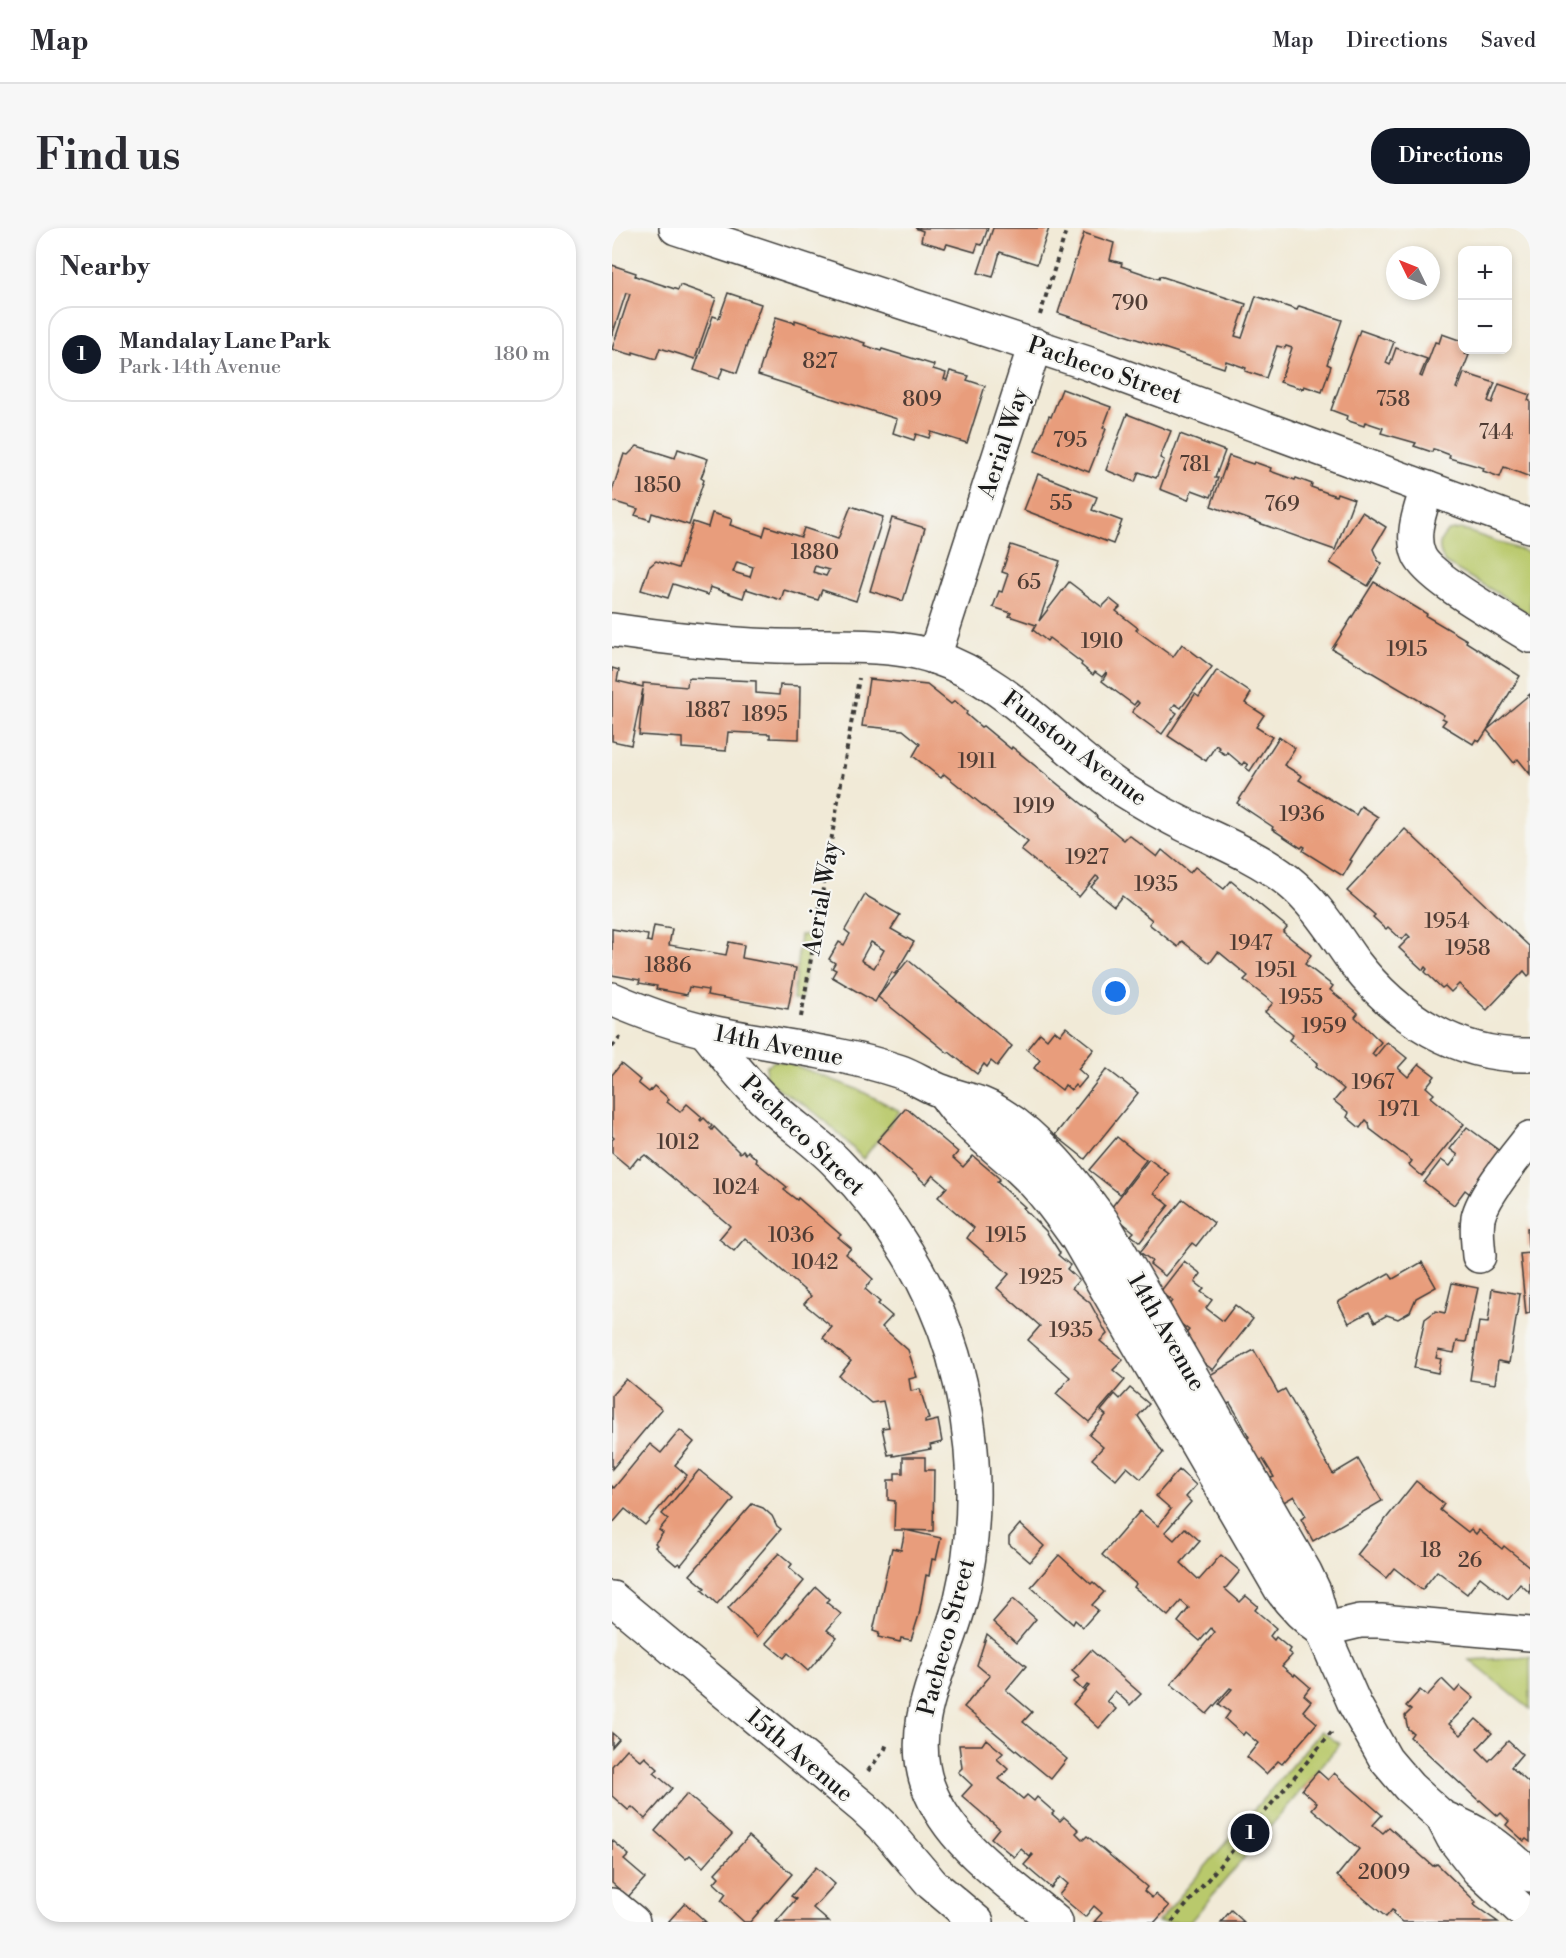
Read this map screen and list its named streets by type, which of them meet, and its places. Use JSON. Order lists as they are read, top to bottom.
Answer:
{
  "streets": {
    "street": [
      "Pacheco Street",
      "Aerial Way",
      "Funston Avenue",
      "14th Avenue",
      "15th Avenue"
    ]
  },
  "crossings": [
    ["Pacheco Street", "Aerial Way"],
    ["Pacheco Street", "14th Avenue"],
    ["Aerial Way", "Funston Avenue"]
  ],
  "house_numbers": [
    "790",
    "827",
    "809",
    "758",
    "744",
    "795",
    "781",
    "1850",
    "55",
    "769",
    "1880",
    "65",
    "1910",
    "1915",
    "1887",
    "1895",
    "1911",
    "1919",
    "1936",
    "1927",
    "1935",
    "1954",
    "1947",
    "1958",
    "1886",
    "1951",
    "1955",
    "1959",
    "1967",
    "1971",
    "1012",
    "1024",
    "1036",
    "1915",
    "1042",
    "1925",
    "1935",
    "18",
    "26",
    "2009"
  ],
  "north": "top left",
  "page": {
    "header": "Map",
    "nav": ["Map", "Directions", "Saved"],
    "buttons": "Directions",
    "title": "Find us",
    "heading": "Nearby",
    "map_buttons": ["+", "−"],
    "list": [
      {
        "mark": "1",
        "name": "Mandalay Lane Park",
        "note": "Park · 14th Avenue",
        "value": "180 m"
      }
    ],
    "pins": "1"
  }
}
